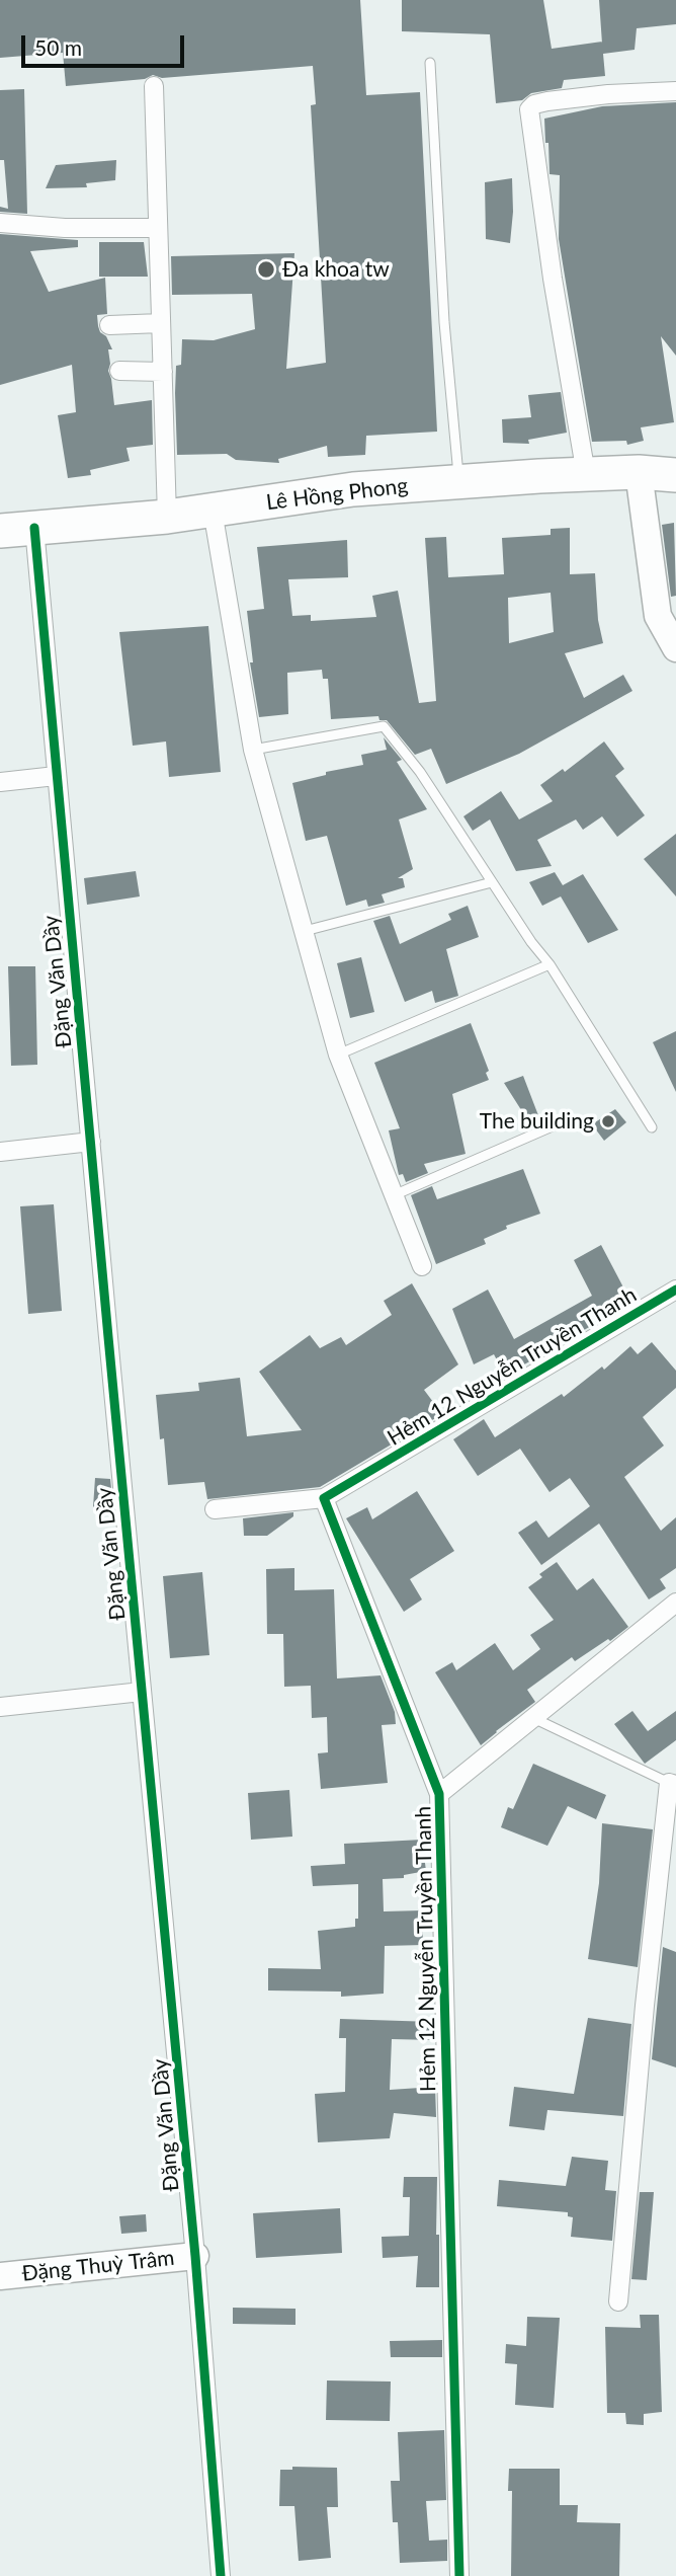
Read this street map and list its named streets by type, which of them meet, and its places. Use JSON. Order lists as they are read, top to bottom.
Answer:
{
  "streets": {
    "highway": ["Lê Hồng Phong"],
    "street": ["Đặng Văn Dầy", "Hẻm 12 Nguyễn Truyền Thanh", "Đặng Thuỳ Trâm"]
  },
  "crossings": [
    ["Lê Hồng Phong", "Đặng Văn Dầy"],
    ["Đặng Văn Dầy", "Đặng Thuỳ Trâm"]
  ],
  "places": ["Đa khoa tw", "The building"],
  "scale_bar": "50 m"
}
